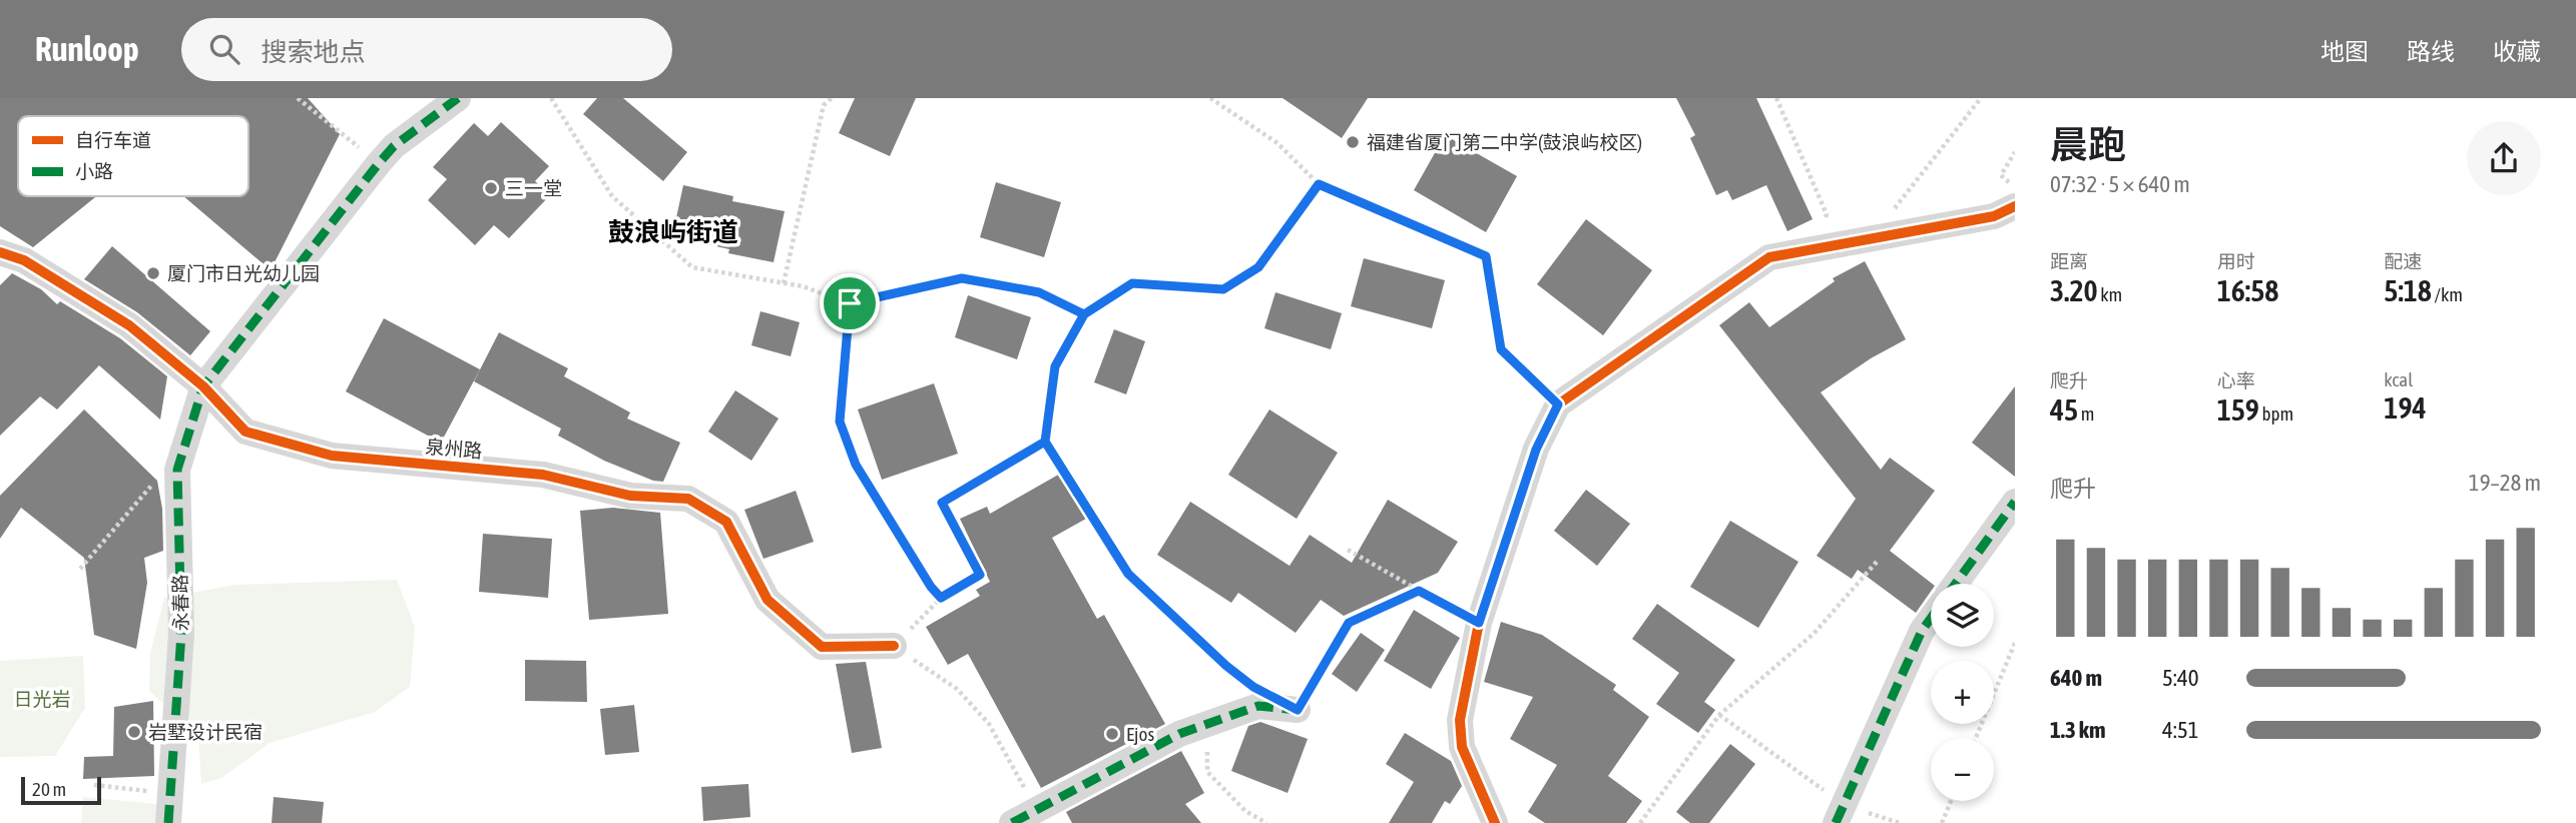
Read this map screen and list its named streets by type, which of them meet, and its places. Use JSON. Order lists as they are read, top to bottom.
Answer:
{
  "streets": {
    "street": ["泉州路", "永春路"]
  },
  "crossings": [
    ["泉州路", "永春路"]
  ],
  "districts": ["鼓浪屿街道"],
  "parks": ["日光岩"],
  "places": [
    "福建省厦门第二中学(鼓浪屿校区)",
    "三一堂",
    "厦门市日光幼儿园",
    "岩墅设计民宿",
    "Ejos"
  ],
  "legend": ["自行车道", "小路"],
  "scale_bar": "20 m",
  "page": {
    "header": "Runloop",
    "search": "搜索地点",
    "nav": ["地图", "路线", "收藏"],
    "heading": ["晨跑", "07:32 · 5 × 640 m"],
    "stats": [
      ["距离", "3.20 km"],
      ["用时", "16:58"],
      ["配速", "5:18 /km"],
      ["爬升", "45 m"],
      ["心率", "159 bpm"],
      ["kcal", "194"]
    ],
    "chart": ["爬升", "19–28 m"],
    "map_buttons": ["+", "−"],
    "list": [
      {
        "name": "640 m",
        "note": "5:40"
      },
      {
        "name": "1.3 km",
        "note": "4:51"
      }
    ],
    "scale": "20 m"
  }
}
